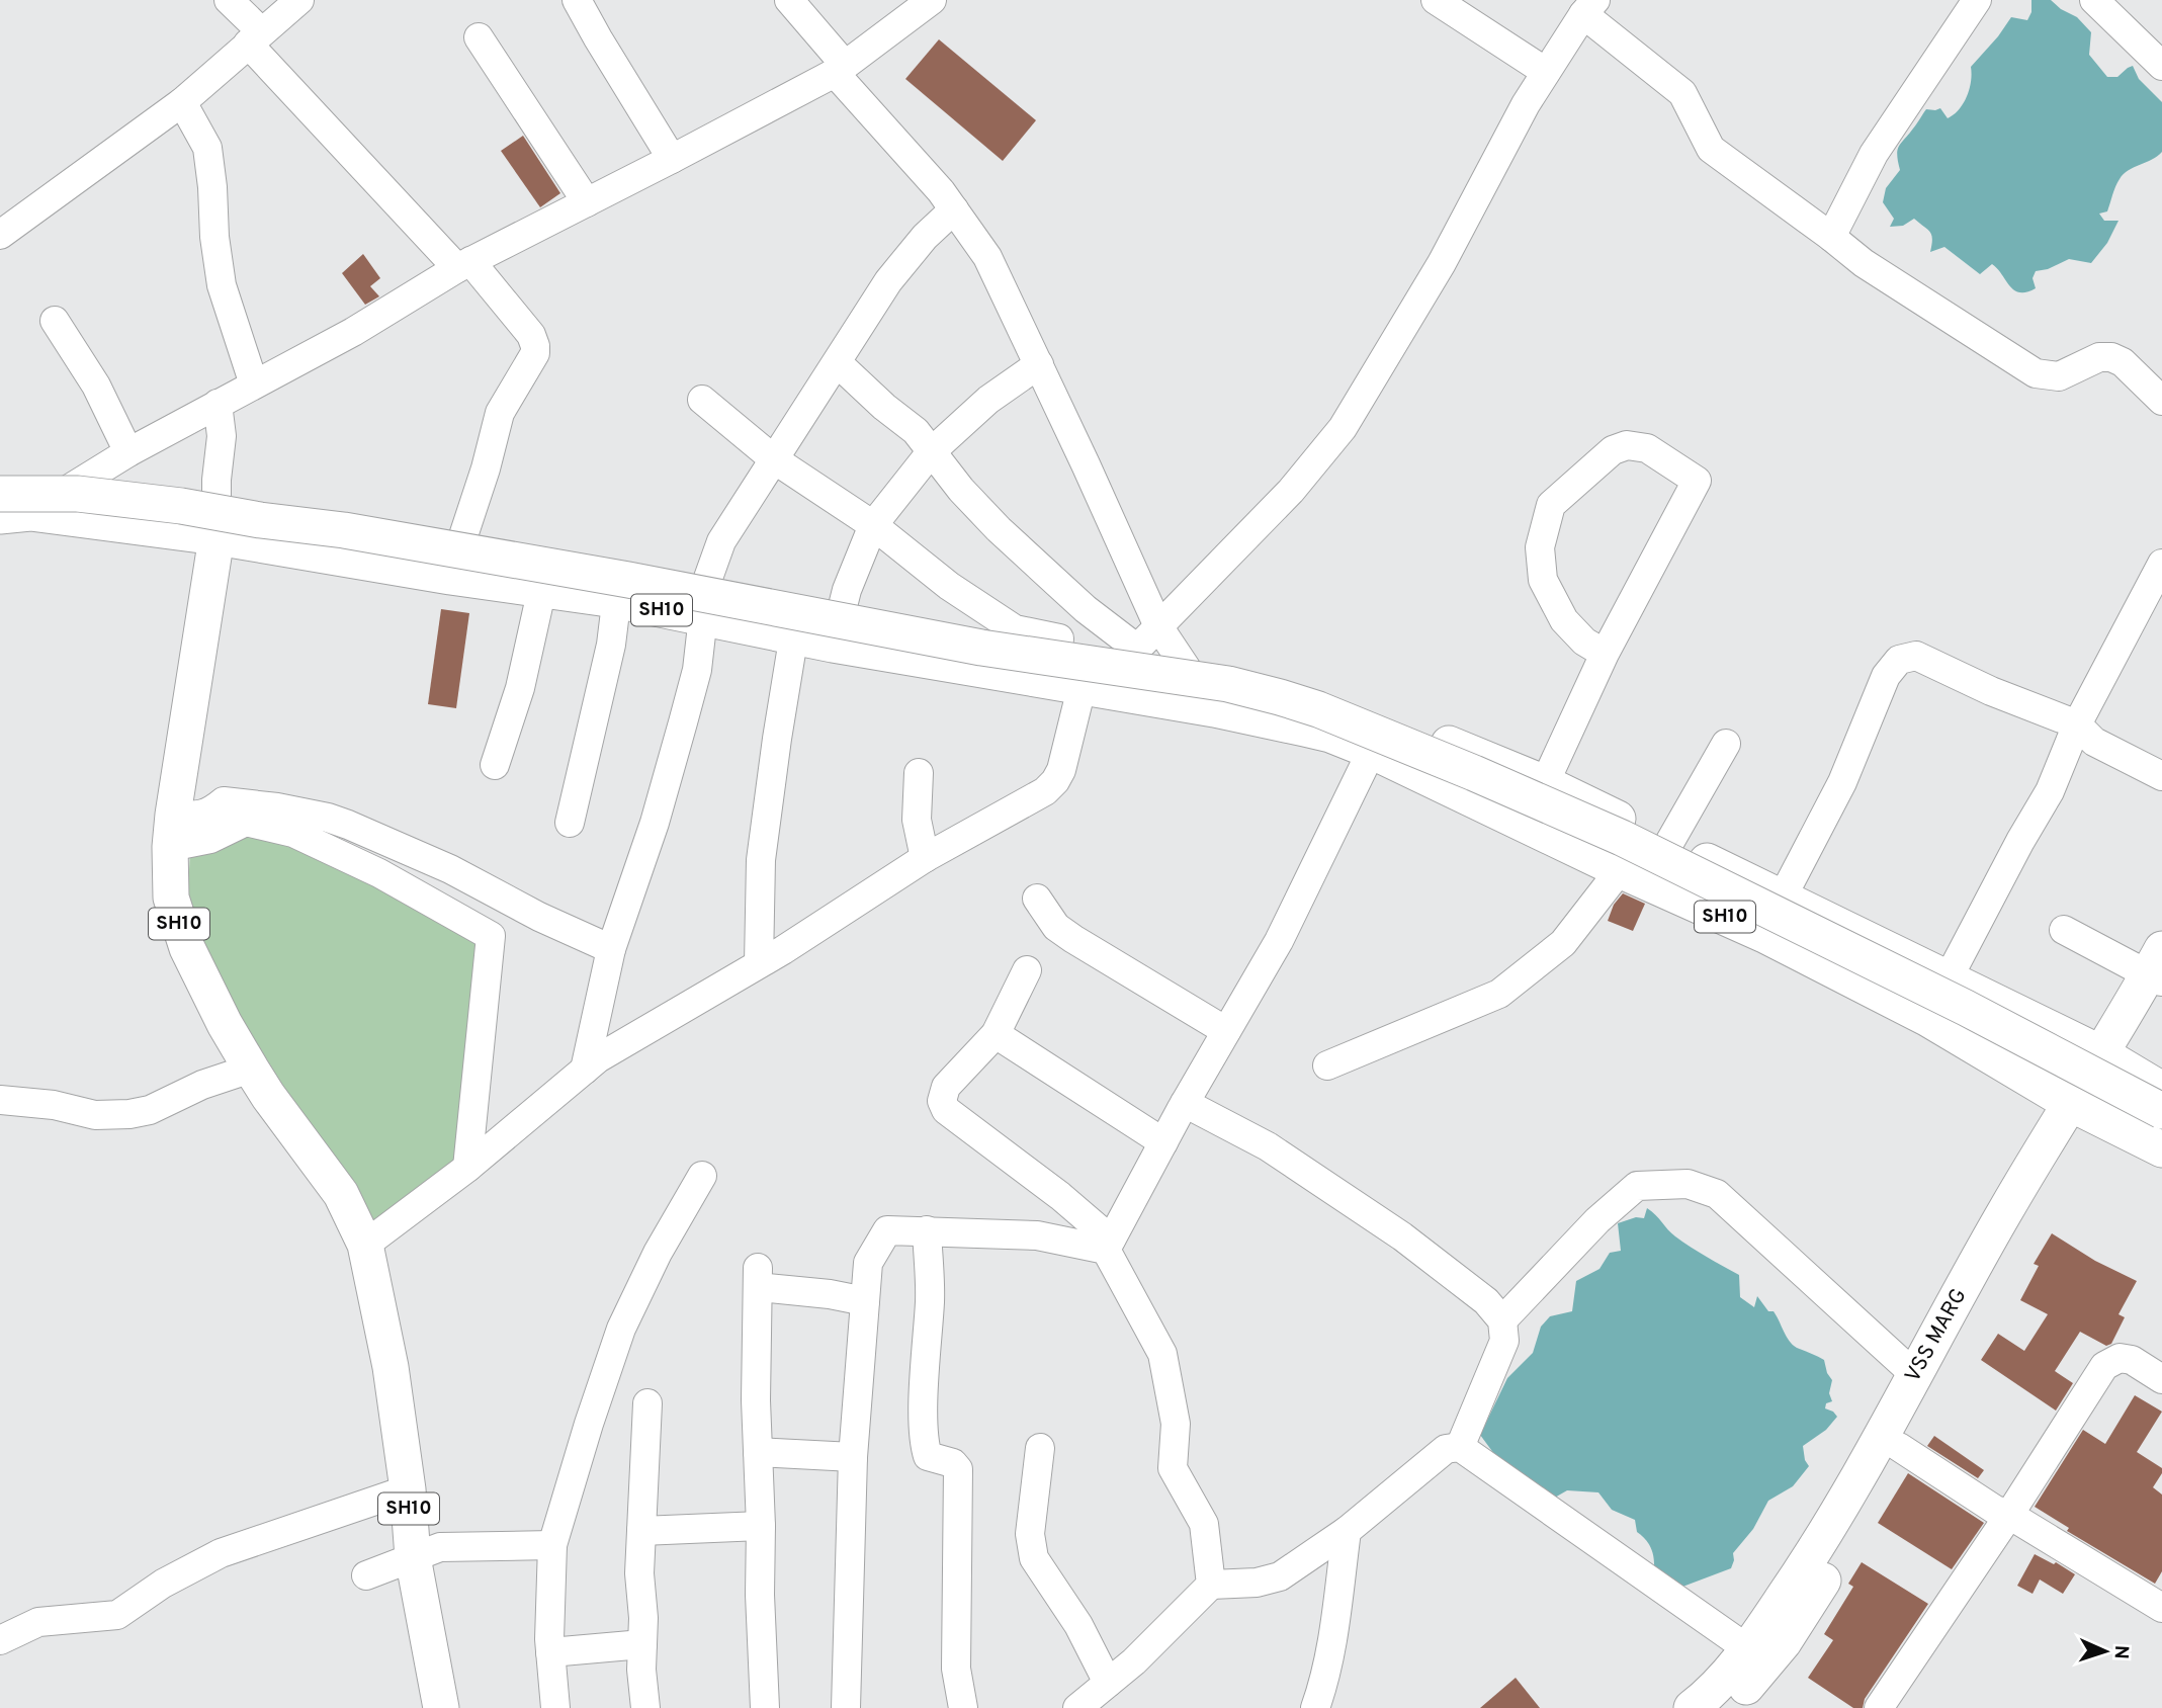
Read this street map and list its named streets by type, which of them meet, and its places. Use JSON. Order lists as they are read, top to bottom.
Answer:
{
  "streets": {
    "main road": ["SH10", "VSS MARG"]
  },
  "crossings": [
    ["SH10", "VSS MARG"]
  ],
  "north": "right"
}
